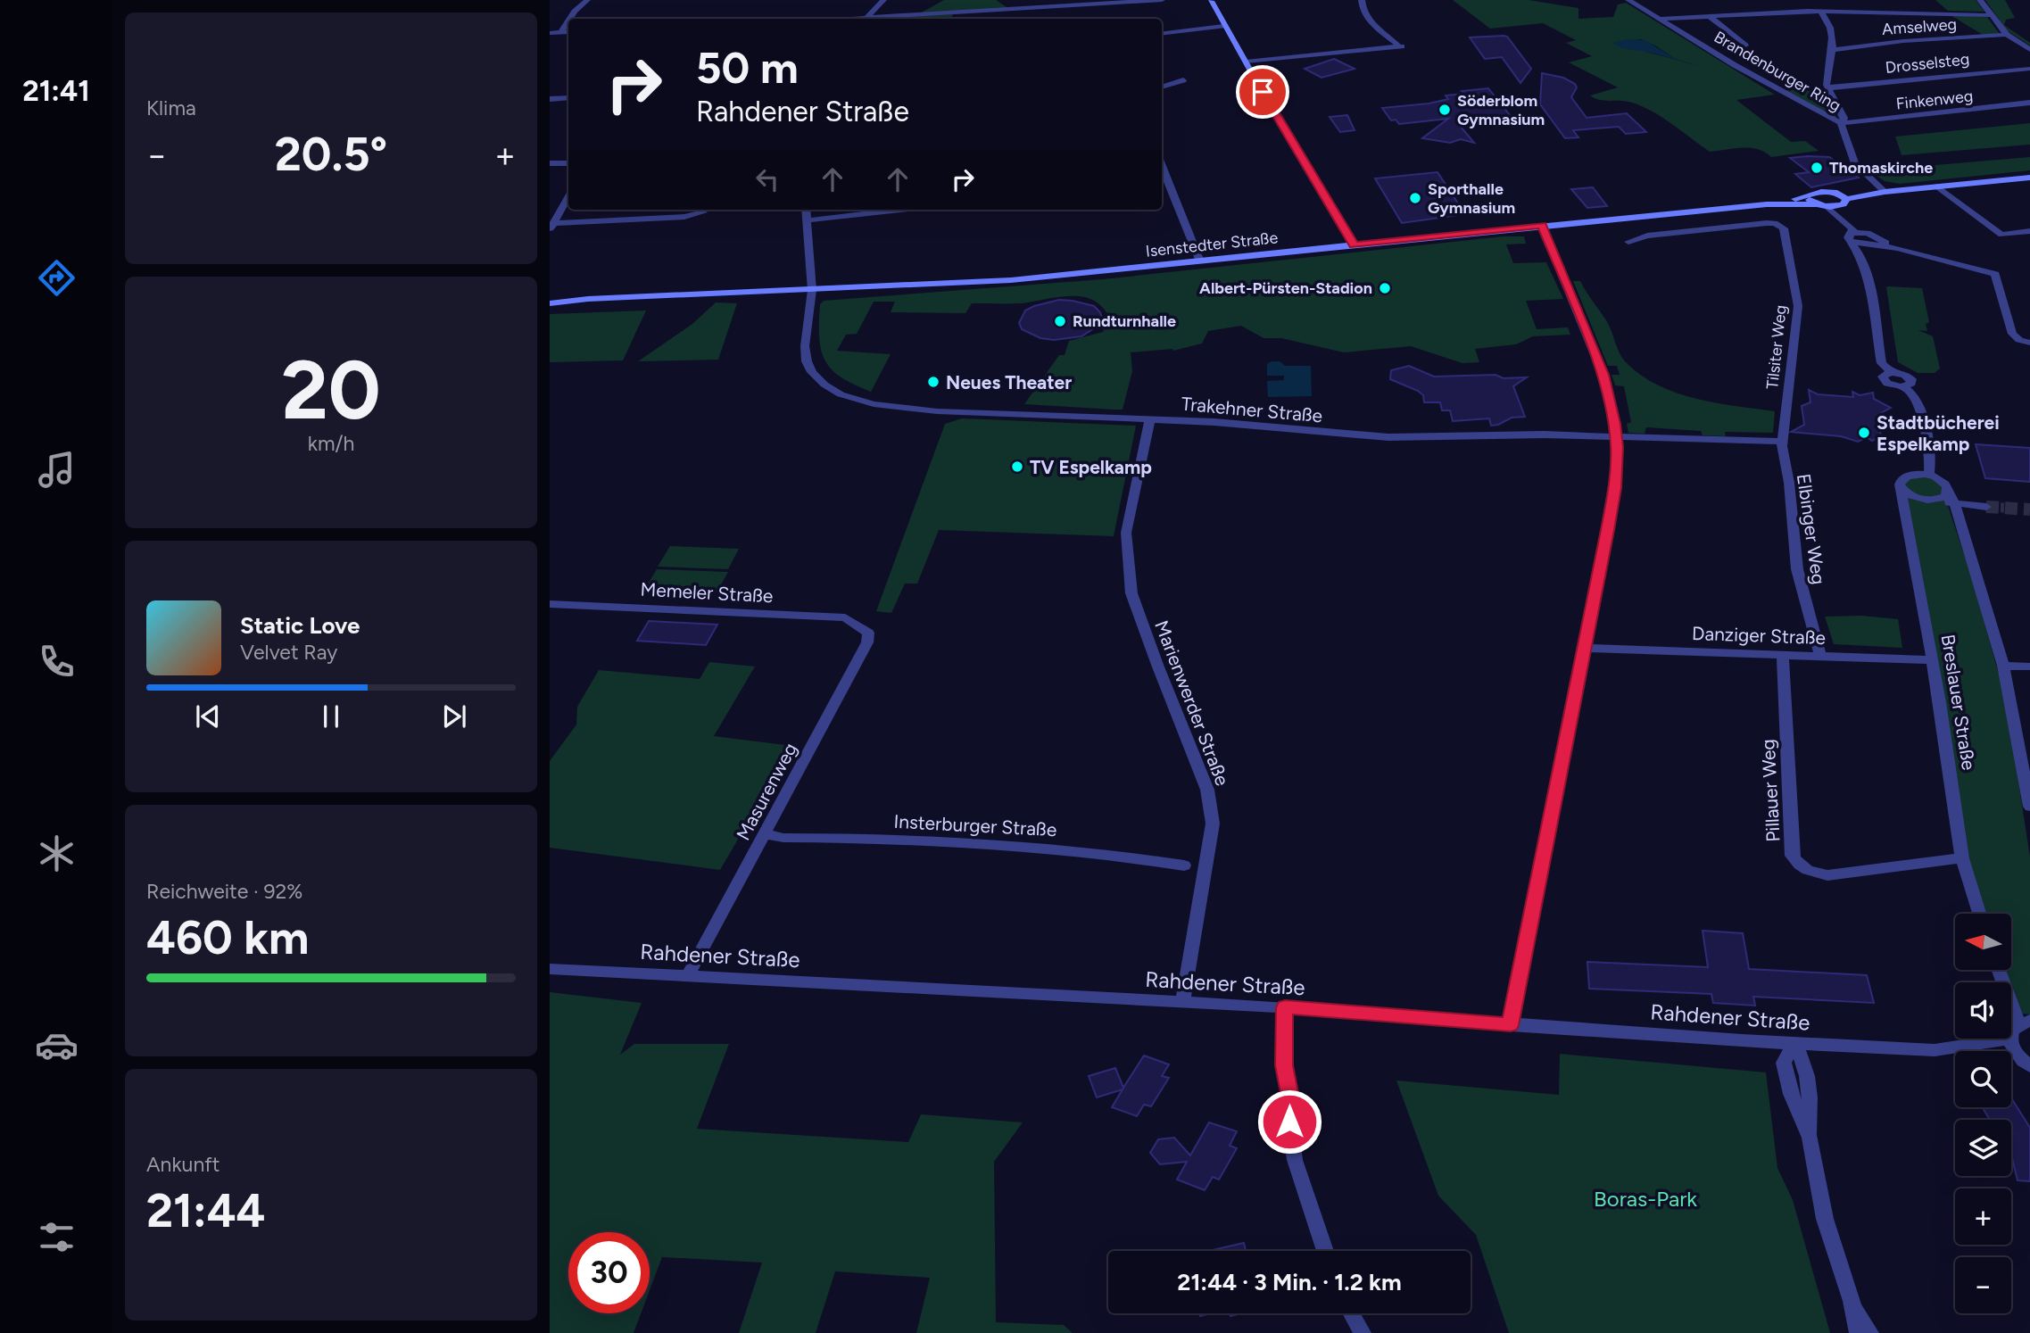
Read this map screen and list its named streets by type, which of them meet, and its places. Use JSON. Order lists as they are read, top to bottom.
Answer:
{
  "streets": {
    "street": [
      "Amselweg",
      "Drosselsteg",
      "Brandenburger Ring",
      "Finkenweg",
      "Isenstedter Straße",
      "Tilsiter Weg",
      "Trakehner Straße",
      "Elbinger Weg",
      "Memeler Straße",
      "Danziger Straße",
      "Breslauer Straße",
      "Marienwerder Straße",
      "Pillauer Weg",
      "Masurenweg",
      "Insterburger Straße",
      "Rahdener Straße"
    ]
  },
  "crossings": [
    ["Brandenburger Ring", "Finkenweg"],
    ["Isenstedter Straße", "Trakehner Straße"],
    ["Tilsiter Weg", "Trakehner Straße"],
    ["Tilsiter Weg", "Elbinger Weg"],
    ["Trakehner Straße", "Elbinger Weg"],
    ["Trakehner Straße", "Marienwerder Straße"],
    ["Elbinger Weg", "Danziger Straße"],
    ["Memeler Straße", "Masurenweg"],
    ["Danziger Straße", "Breslauer Straße"],
    ["Danziger Straße", "Pillauer Weg"],
    ["Breslauer Straße", "Pillauer Weg"],
    ["Marienwerder Straße", "Rahdener Straße"],
    ["Masurenweg", "Insterburger Straße"],
    ["Masurenweg", "Rahdener Straße"]
  ],
  "parks": ["Boras-Park"],
  "places": [
    "Söderblom Gymnasium",
    "Thomaskirche",
    "Sporthalle Gymnasium",
    "Albert-Pürsten-Stadion",
    "Rundturnhalle",
    "Neues Theater",
    "Stadtbücherei Espelkamp",
    "TV Espelkamp"
  ],
  "north": "left",
  "page": {
    "tabs": "21:41",
    "tile": [
      "Klima",
      ["20", "km/h"],
      ["Reichweite · 92%", "460 km"],
      ["Ankunft", "21:44"]
    ],
    "turn": ["50 m", "Rahdener Straße"],
    "heat": ["−", "20.5°", "+"],
    "song": ["Static Love", "Velvet Ray"],
    "map_buttons": ["+", "−"],
    "limit": "30",
    "trip": "21:44 · 3 Min. · 1.2 km"
  }
}
